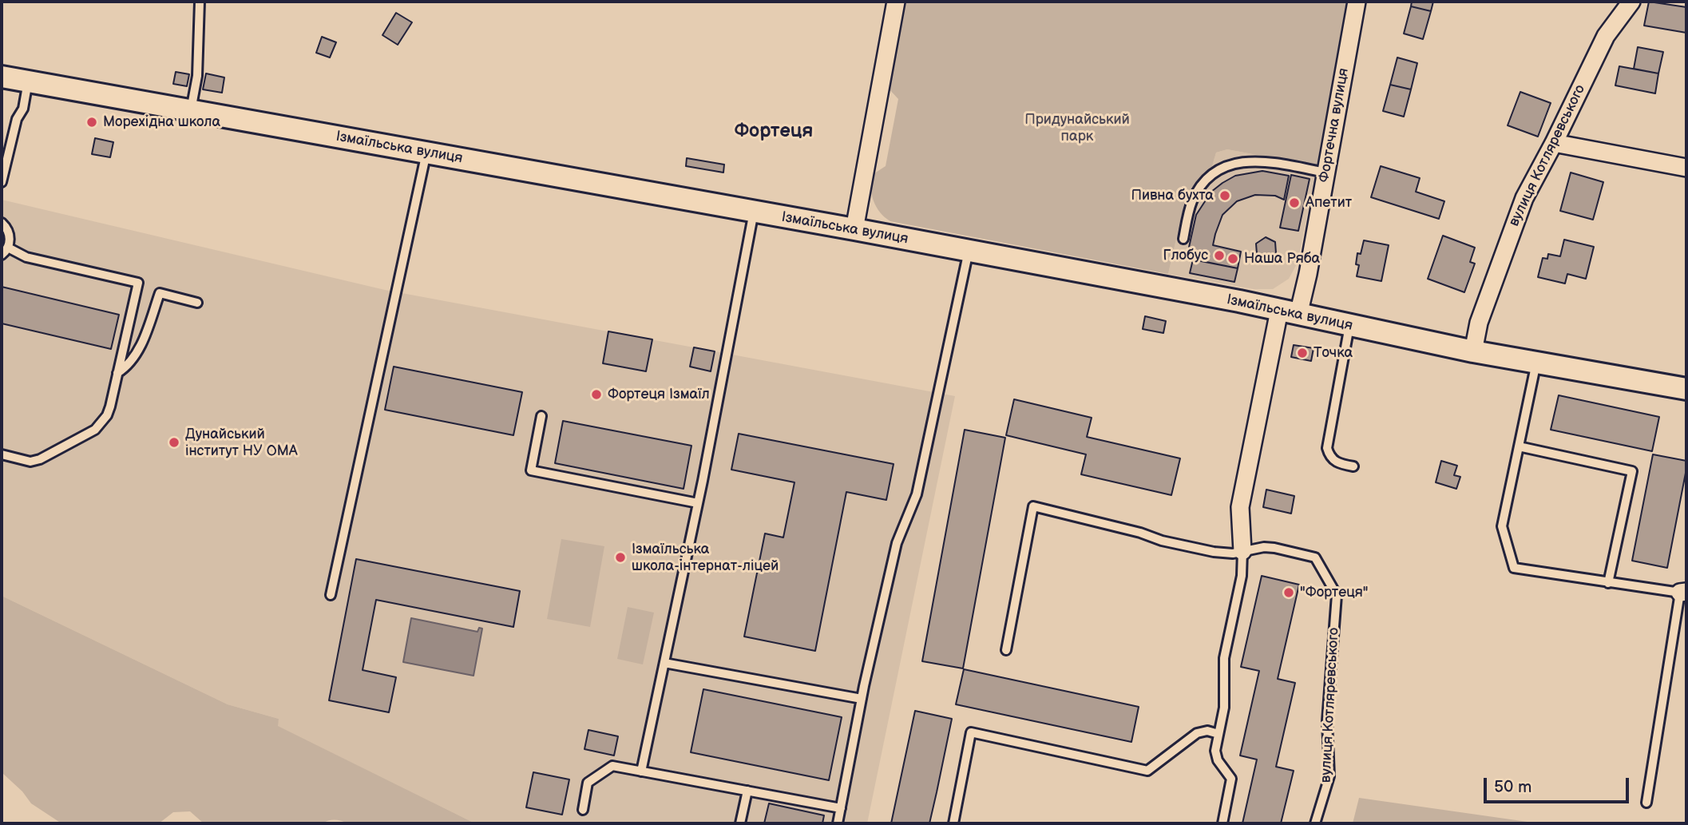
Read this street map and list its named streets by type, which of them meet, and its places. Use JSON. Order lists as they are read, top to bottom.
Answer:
{
  "streets": {
    "street": ["Фортечна вулиця", "Ізмаїльська вулиця", "вулиця Котляревського"]
  },
  "crossings": [
    ["Фортечна вулиця", "Ізмаїльська вулиця"],
    ["Фортечна вулиця", "вулиця Котляревського"],
    ["Ізмаїльська вулиця", "вулиця Котляревського"]
  ],
  "districts": ["Фортеця"],
  "parks": ["Придунайський парк"],
  "places": [
    "Морехідна школа",
    "Пивна бухта",
    "Апетит",
    "Глобус",
    "Наша Ряба",
    "Точка",
    "Фортеця Ізмаїл",
    "Дунайський інститут НУ ОМА",
    "Ізмаїльська школа-інтернат-ліцей",
    "\"Фортеця\""
  ],
  "scale_bar": "50 m"
}
